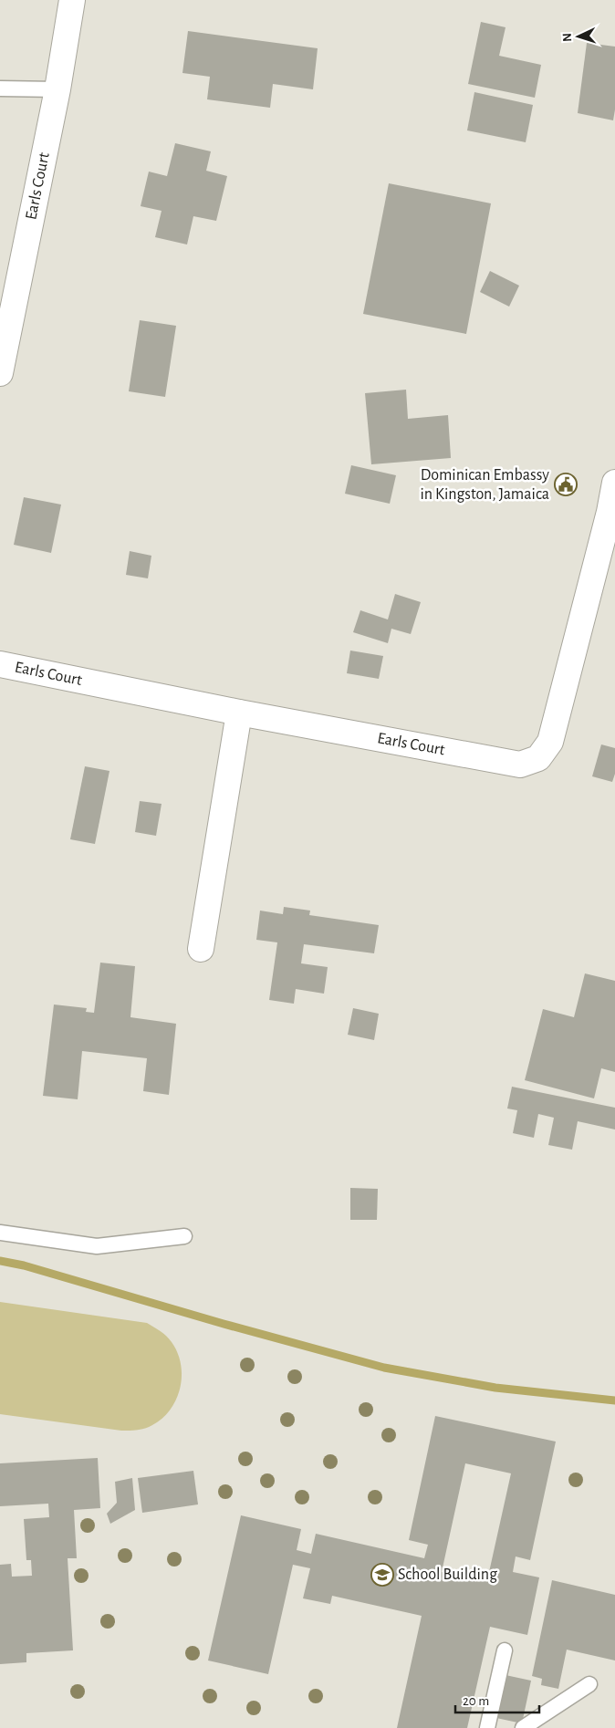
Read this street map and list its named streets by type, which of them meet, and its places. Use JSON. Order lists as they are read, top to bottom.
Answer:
{
  "streets": {
    "street": ["Earls Court"]
  },
  "places": {
    "public building": ["Dominican Embassy in Kingston, Jamaica"],
    "school or university": ["School Building"]
  },
  "scale_bar": "20 m",
  "north": "left"
}
